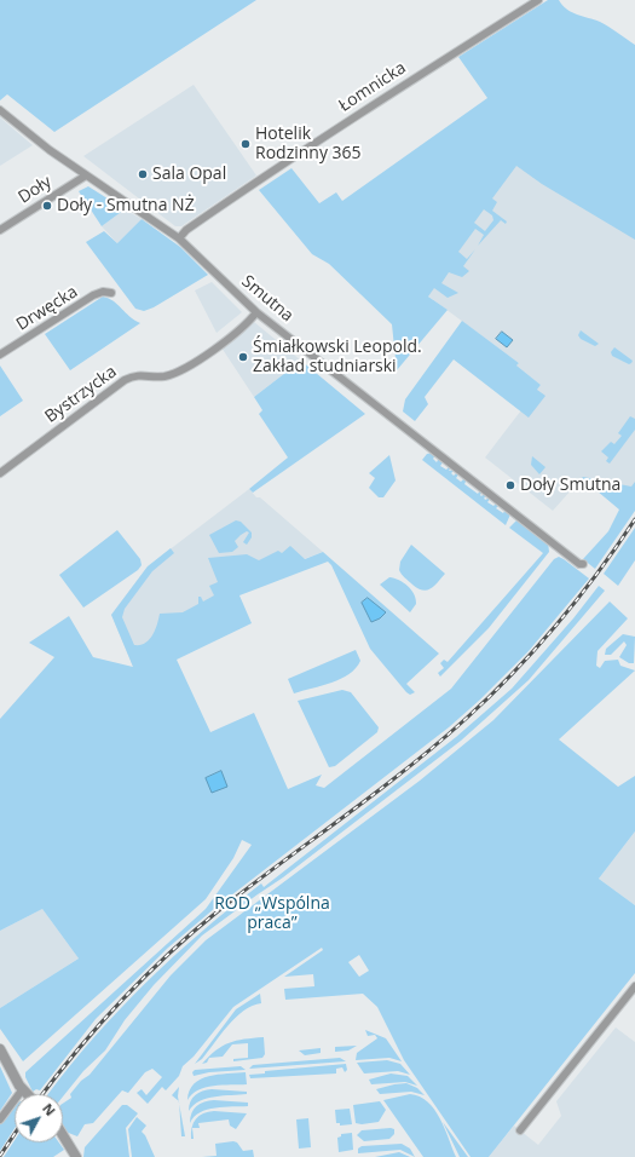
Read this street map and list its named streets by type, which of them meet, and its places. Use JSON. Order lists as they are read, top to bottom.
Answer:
{
  "streets": {
    "street": [
      "Łomnicka",
      "Doły",
      "Smutna",
      "Drwęcka",
      "Bystrzycka"
    ]
  },
  "crossings": [
    ["Łomnicka", "Smutna"],
    ["Doły", "Smutna"],
    ["Smutna", "Bystrzycka"]
  ],
  "parks": ["ROD „Wspólna praca”"],
  "places": [
    "Hotelik Rodzinny 365",
    "Sala Opal",
    "Doły - Smutna NŻ",
    "Śmiałkowski Leopold. Zakład studniarski",
    "Doły Smutna"
  ],
  "north": "top right"
}
